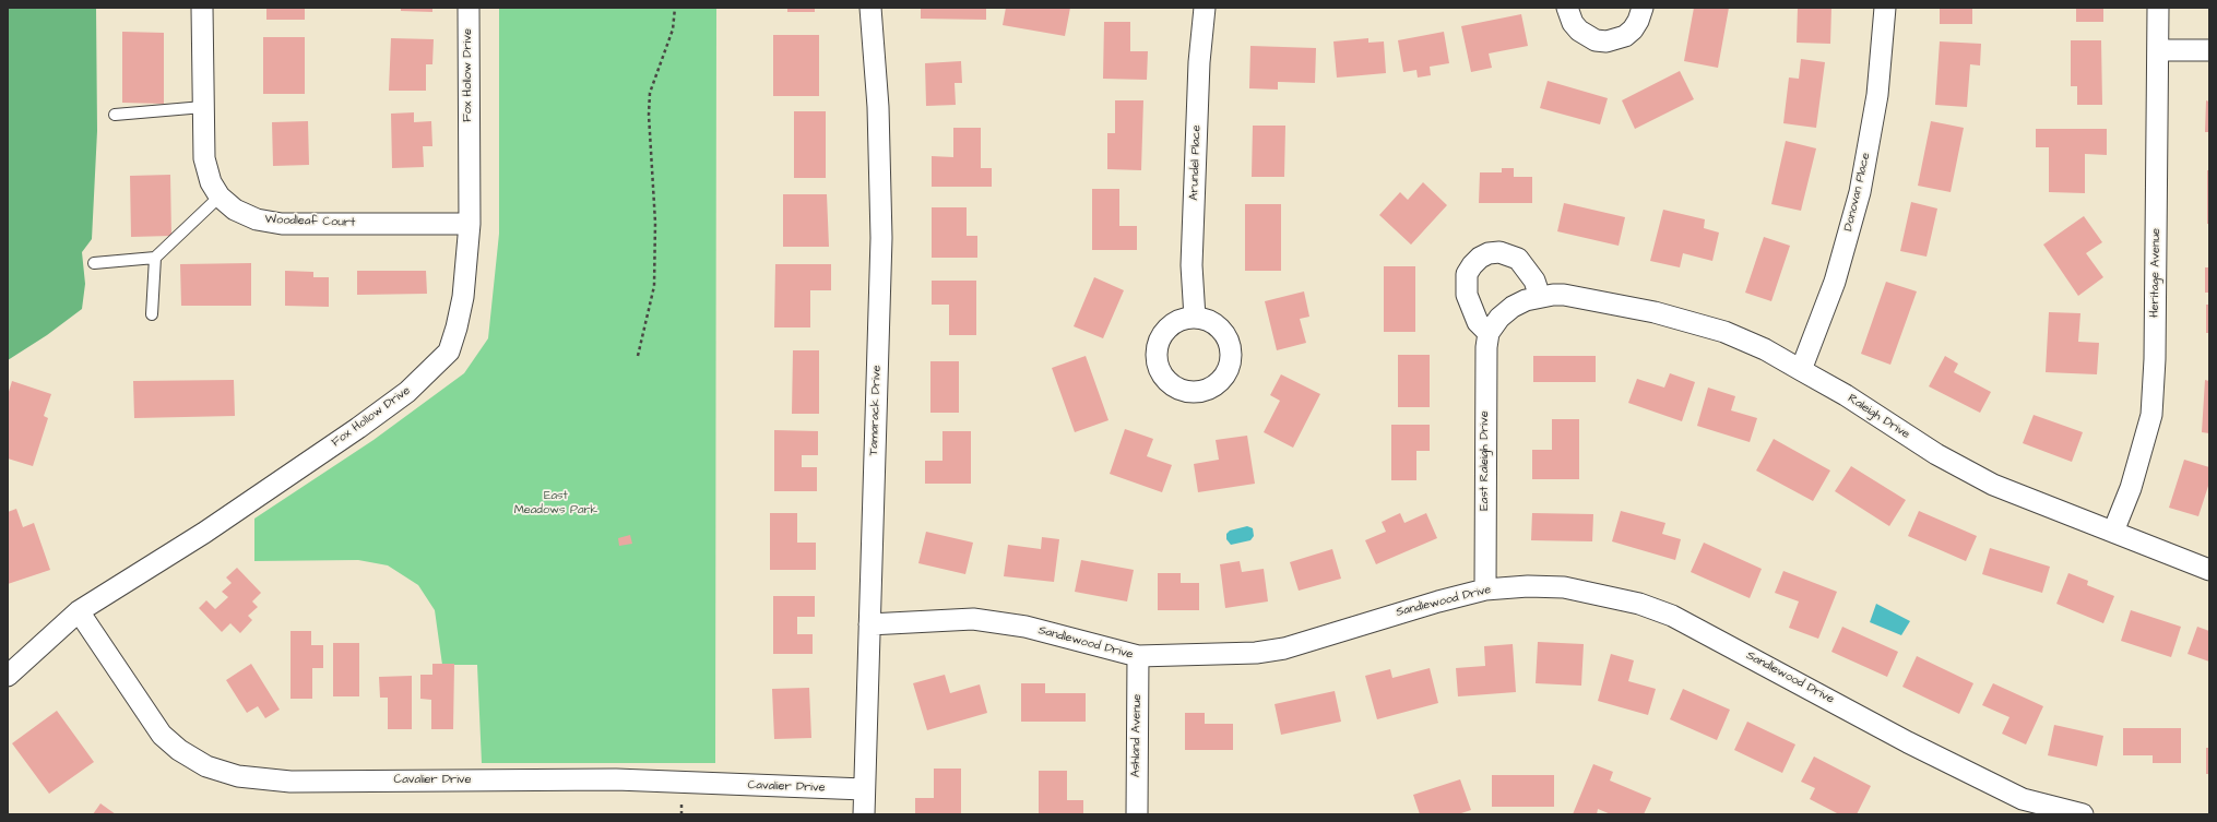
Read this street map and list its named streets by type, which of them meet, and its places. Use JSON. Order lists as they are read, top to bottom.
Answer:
{
  "streets": {
    "street": [
      "Fox Hollow Drive",
      "Arundel Place",
      "Donovan Place",
      "Woodleaf Court",
      "Heritage Avenue",
      "Tamarack Drive",
      "Raleigh Drive",
      "East Raleigh Drive",
      "Sandlewood Drive",
      "Ashland Avenue",
      "Cavalier Drive"
    ]
  },
  "crossings": [
    ["Fox Hollow Drive", "Woodleaf Court"],
    ["Fox Hollow Drive", "Cavalier Drive"],
    ["Donovan Place", "Raleigh Drive"],
    ["Heritage Avenue", "Raleigh Drive"],
    ["Tamarack Drive", "Sandlewood Drive"],
    ["Tamarack Drive", "Cavalier Drive"],
    ["Raleigh Drive", "East Raleigh Drive"],
    ["East Raleigh Drive", "Sandlewood Drive"],
    ["Sandlewood Drive", "Ashland Avenue"]
  ],
  "parks": ["East Meadows Park"]
}
